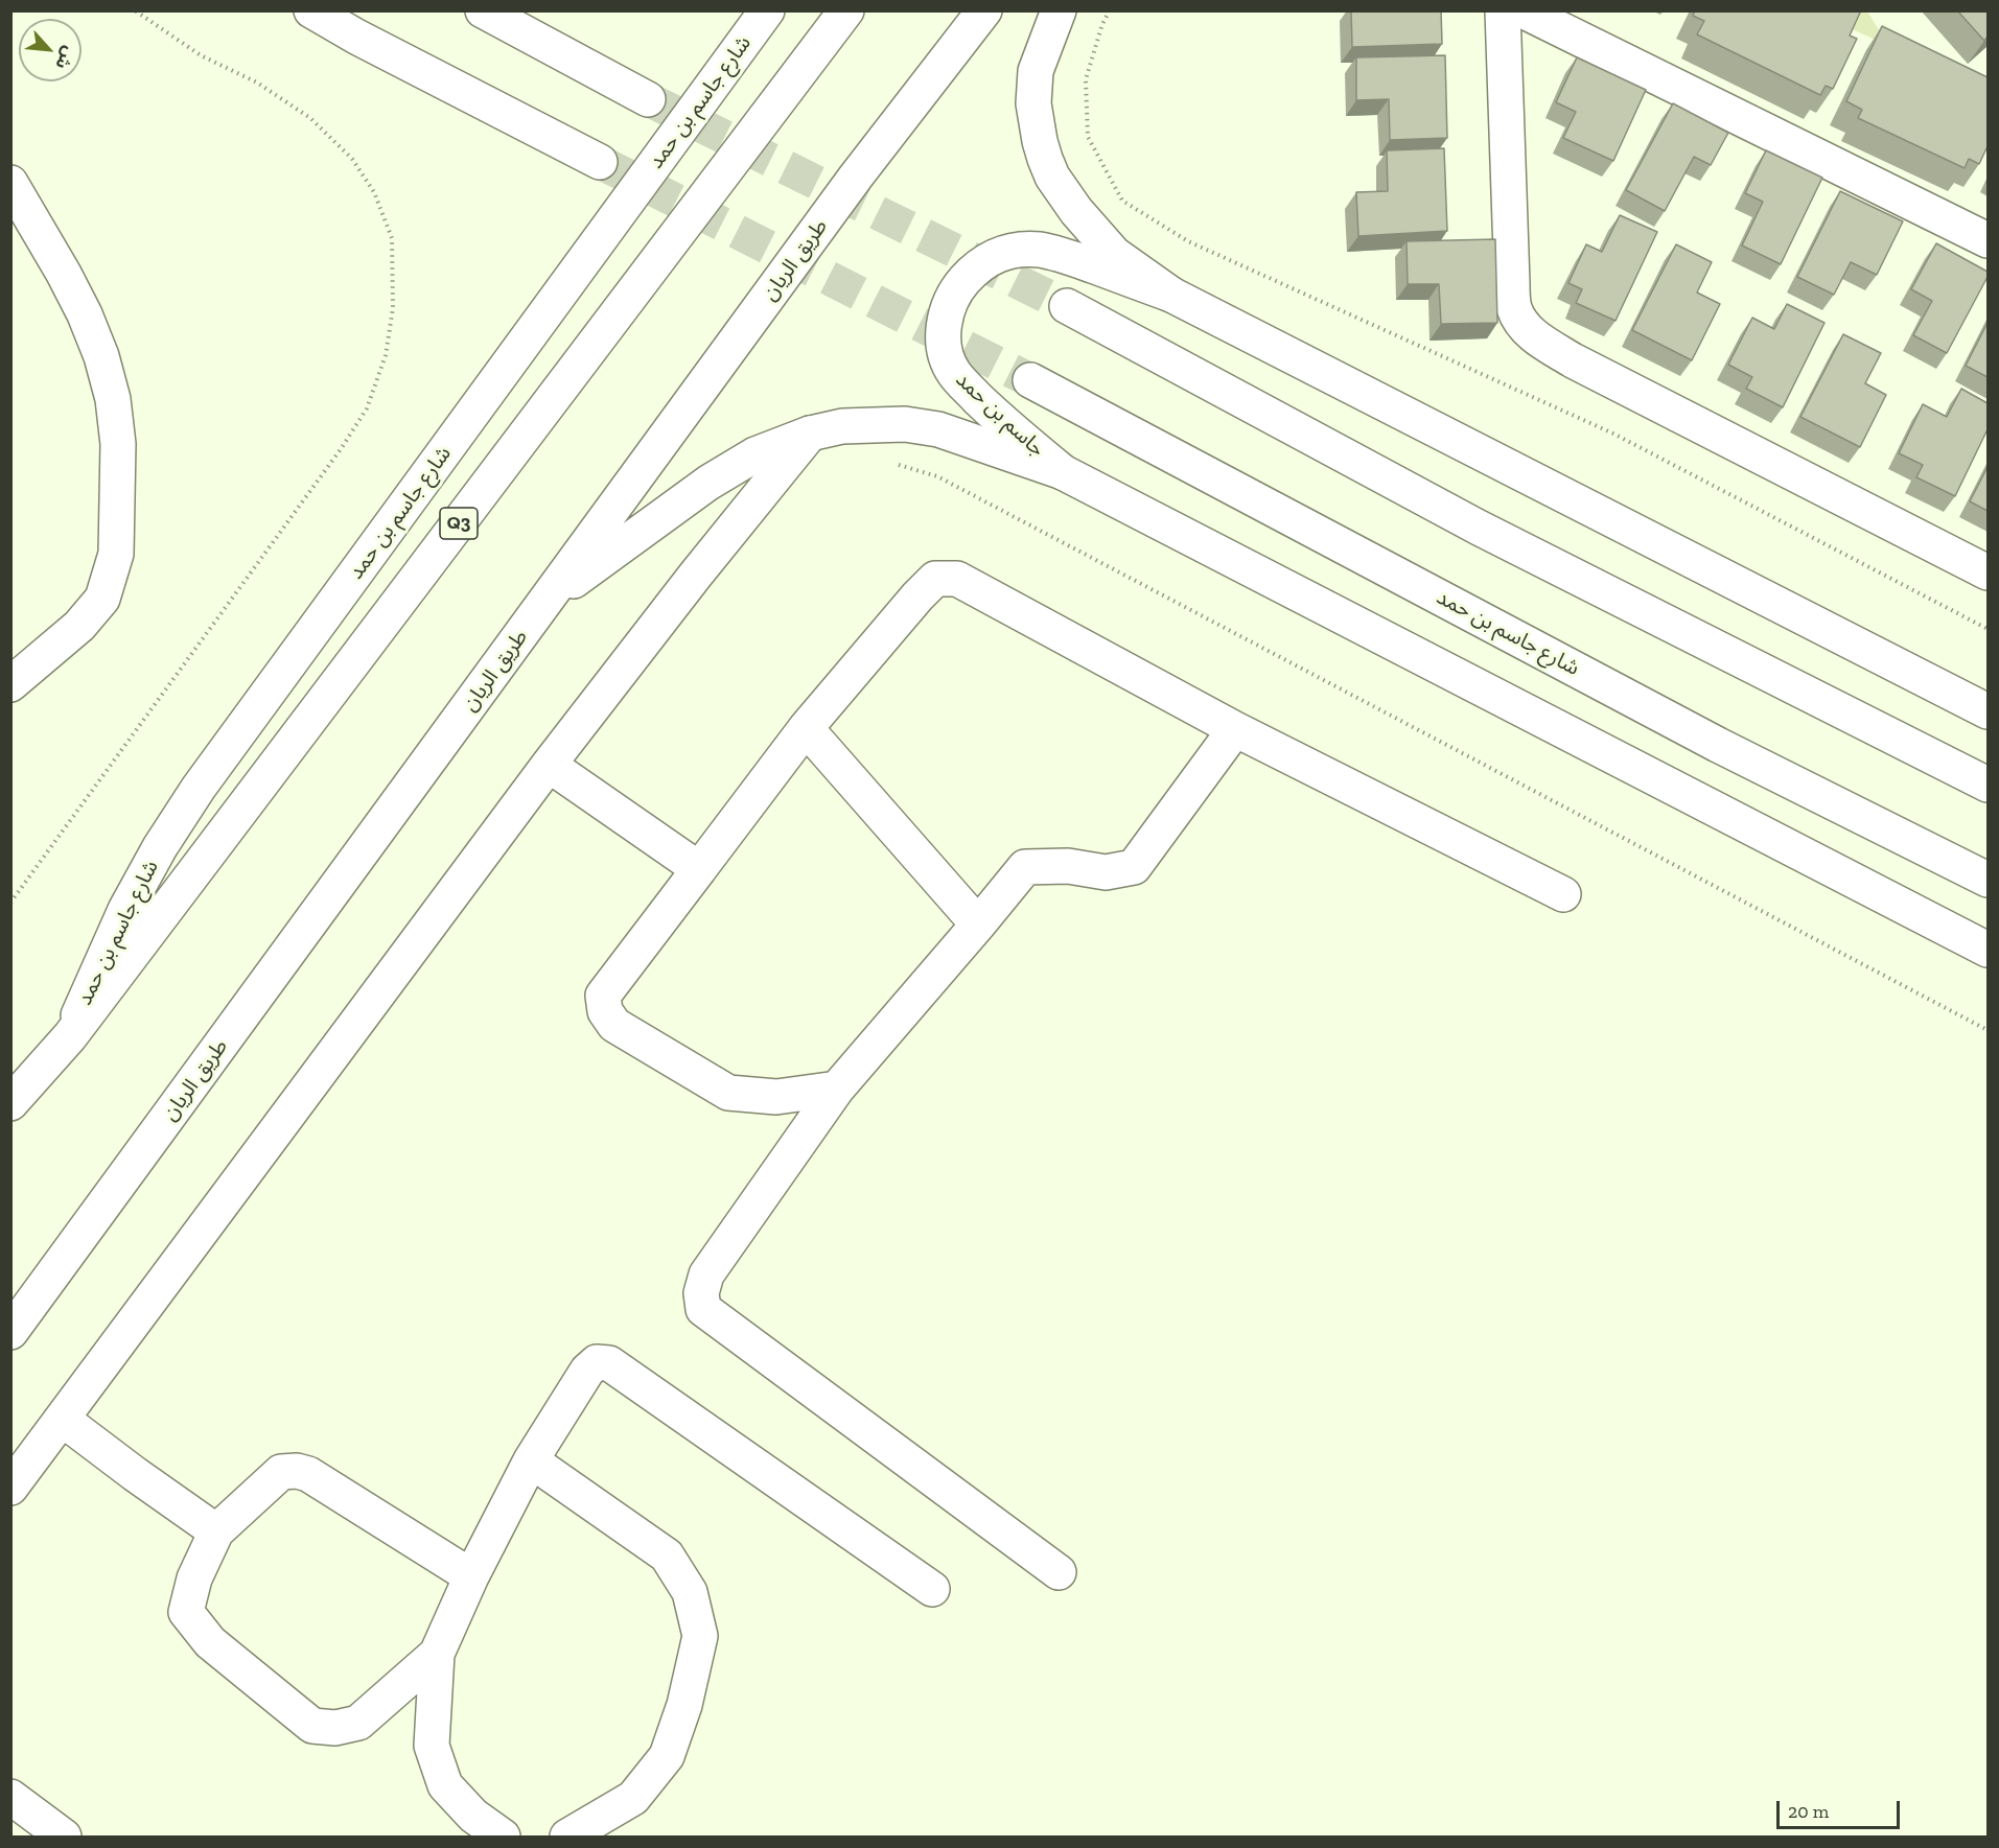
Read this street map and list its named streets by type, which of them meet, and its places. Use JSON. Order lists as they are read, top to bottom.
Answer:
{
  "streets": {
    "main road": [
      "شارع جاسم بن حمد",
      "طريق الريان",
      "جاسم بن حمد",
      "Q3"
    ]
  },
  "crossings": [
    ["شارع جاسم بن حمد", "Q3"]
  ],
  "scale_bar": "20 m",
  "north": "bottom right"
}
